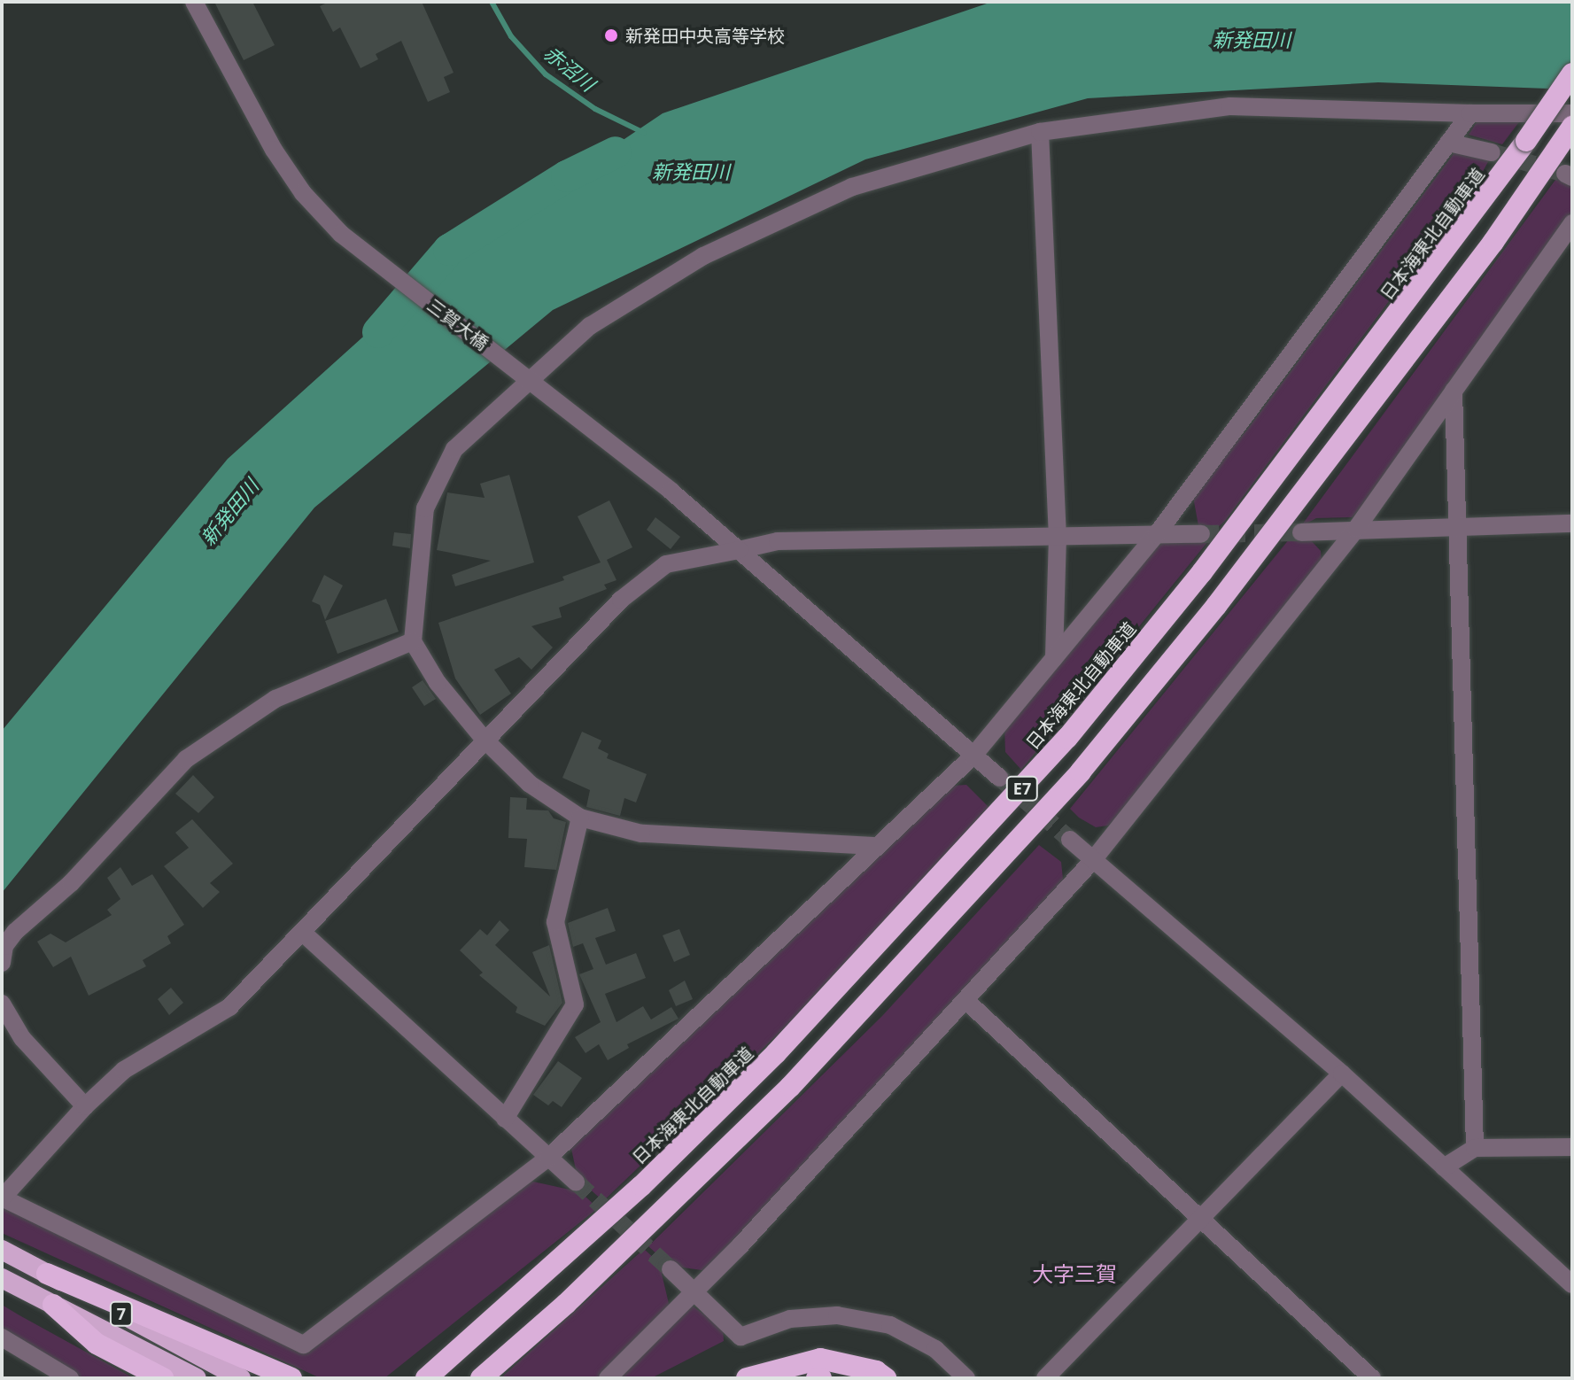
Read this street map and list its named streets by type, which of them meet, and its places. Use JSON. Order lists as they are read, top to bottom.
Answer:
{
  "streets": {
    "highway": ["日本海東北自動車道", "E7", "7"],
    "street": ["三賀大橋"]
  },
  "districts": ["大字三賀"],
  "water": ["新発田川", "赤沼川"],
  "places": ["新発田中央高等学校"]
}
